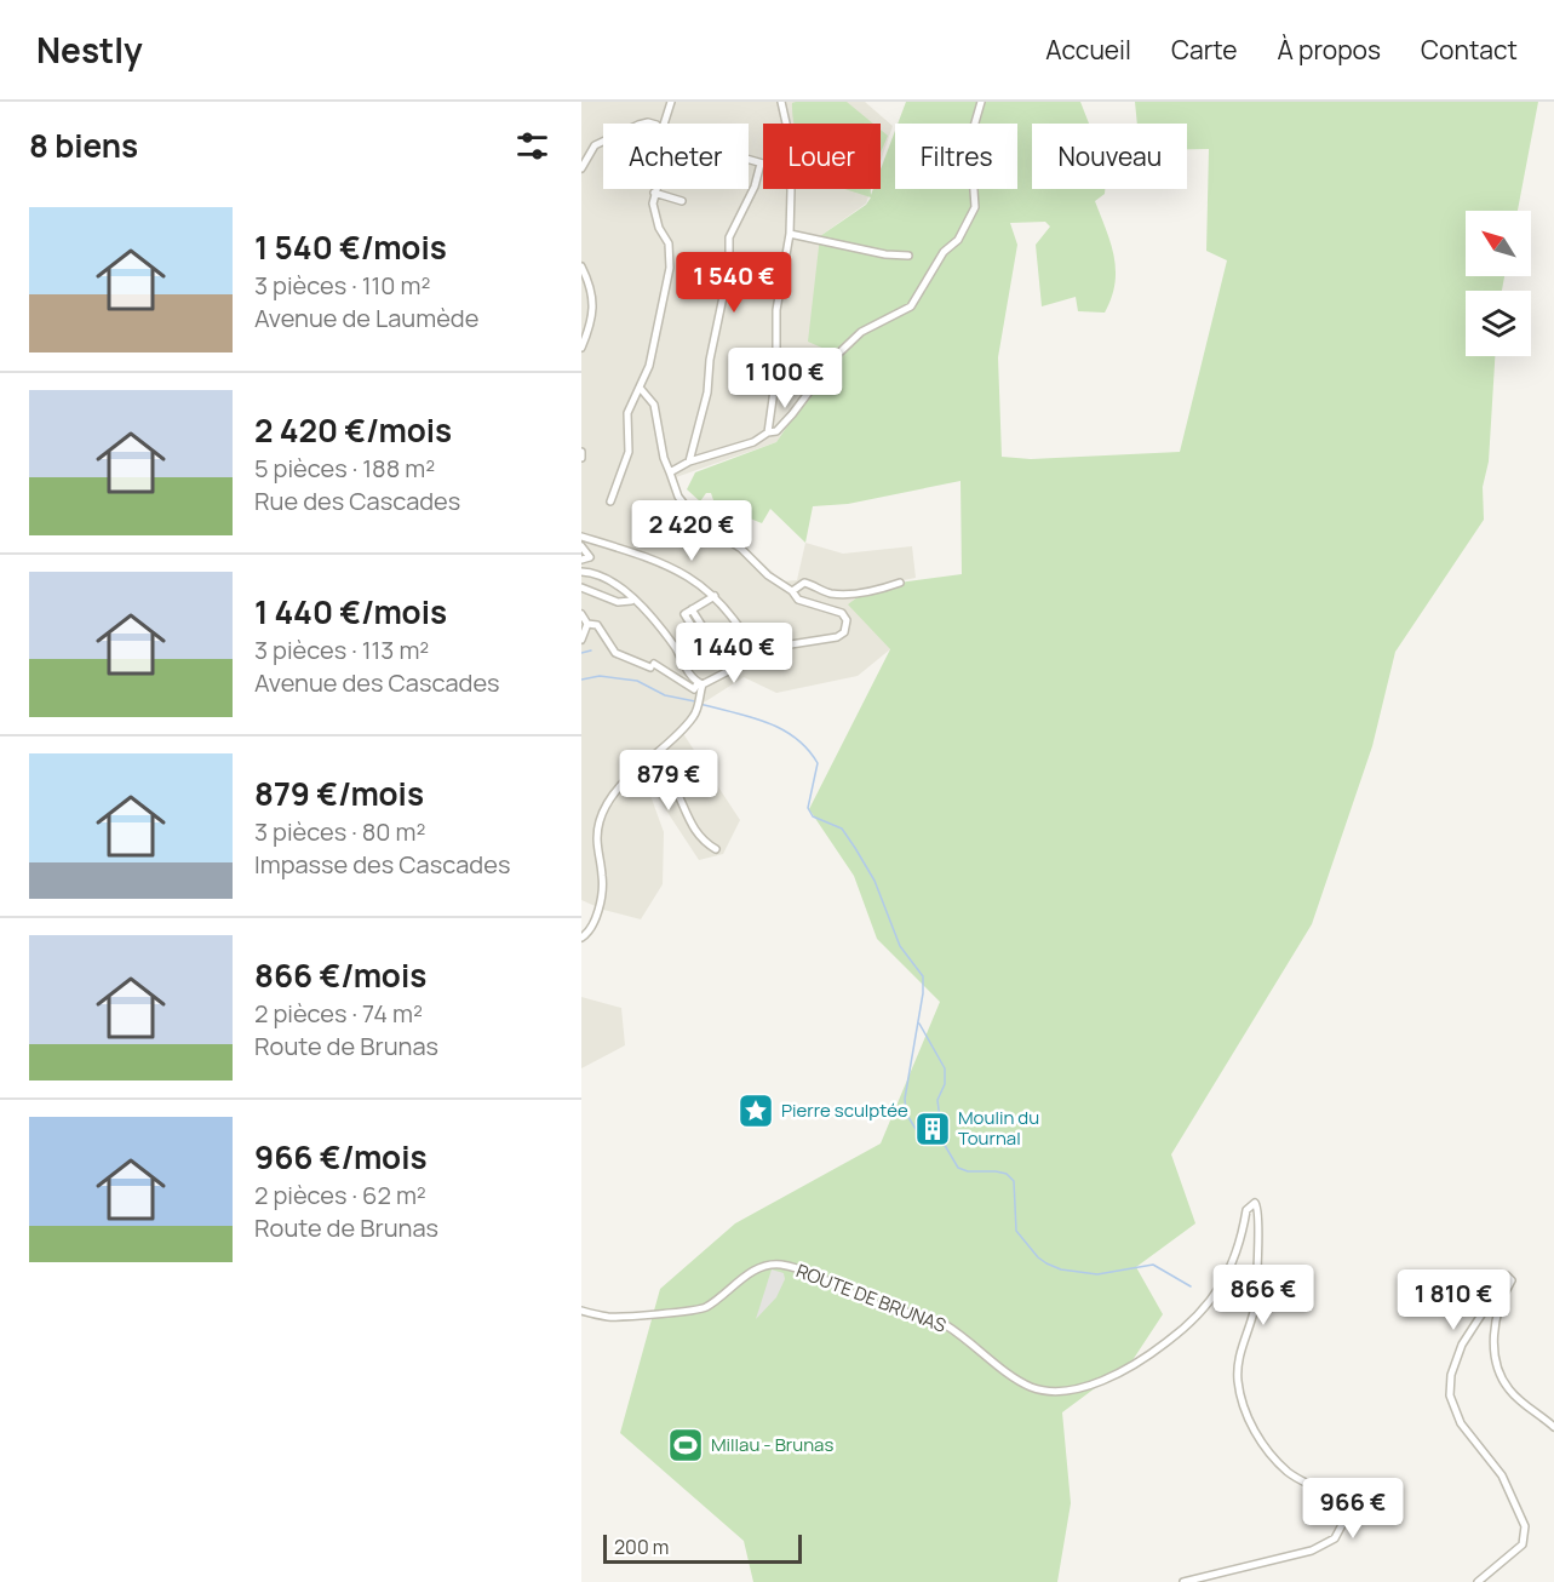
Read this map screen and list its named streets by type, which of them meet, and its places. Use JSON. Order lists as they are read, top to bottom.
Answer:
{
  "streets": {
    "street": ["ROUTE DE BRUNAS"]
  },
  "places": {
    "place": ["Pierre sculptée"],
    "building": ["Moulin du Tournal"],
    "sports": ["Millau - Brunas"]
  },
  "scale_bar": "200 m",
  "north": "top left",
  "page": {
    "header": "Nestly",
    "nav": [
      "Accueil",
      "Carte",
      "À propos",
      "Contact"
    ],
    "heading": "8 biens",
    "chip": [
      "Acheter",
      "Louer",
      "Filtres",
      "Nouveau"
    ],
    "list": [
      {
        "name": "1 540 €/mois",
        "note": "3 pièces · 110 m² · Avenue de Laumède"
      },
      {
        "name": "2 420 €/mois",
        "note": "5 pièces · 188 m² · Rue des Cascades"
      },
      {
        "name": "1 440 €/mois",
        "note": "3 pièces · 113 m² · Avenue des Cascades"
      },
      {
        "name": "879 €/mois",
        "note": "3 pièces · 80 m² · Impasse des Cascades"
      },
      {
        "name": "866 €/mois",
        "note": "2 pièces · 74 m² · Route de Brunas"
      },
      {
        "name": "966 €/mois",
        "note": "2 pièces · 62 m² · Route de Brunas"
      }
    ],
    "price": [
      "1 540 €",
      "1 100 €",
      "2 420 €",
      "1 440 €",
      "879 €",
      "866 €",
      "1 810 €",
      "966 €"
    ],
    "scale": "200 m"
  }
}
